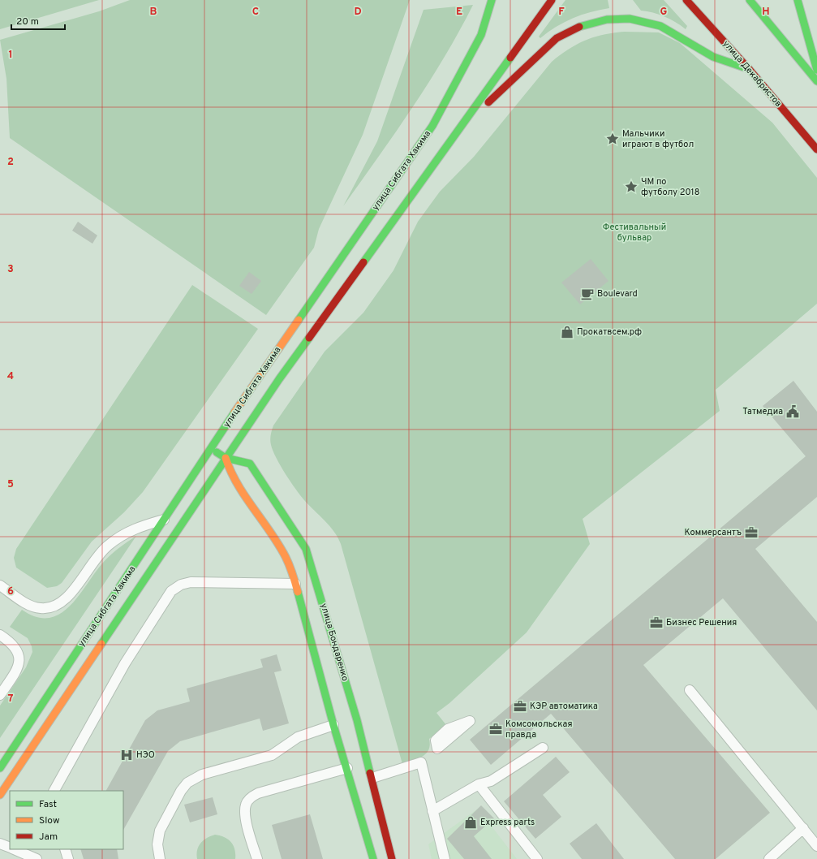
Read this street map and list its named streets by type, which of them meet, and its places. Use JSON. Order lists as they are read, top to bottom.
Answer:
{
  "streets": {
    "main road": ["улица Декабристов", "улица Сибгата Хакима", "улица Бондаренко"]
  },
  "crossings": [
    ["улица Декабристов", "улица Сибгата Хакима"],
    ["улица Сибгата Хакима", "улица Бондаренко"]
  ],
  "parks": ["Фестивальный бульвар"],
  "places": {
    "place": ["Мальчики играют в футбол", "ЧМ по футболу 2018"],
    "cafe": ["Boulevard"],
    "shop": ["Прокатвсем.рф", "Express parts"],
    "public building": ["Татмедиа"],
    "office": [
      "Коммерсантъ",
      "Бизнес Решения",
      "КЭР автоматика",
      "Комсомольская правда"
    ],
    "hospital": ["НЭО"]
  },
  "legend": ["Fast", "Slow", "Jam"],
  "scale_bar": "20 m",
  "grid": {
    "columns": [
      "B",
      "C",
      "D",
      "E",
      "F",
      "G",
      "H"
    ],
    "rows": [
      "1",
      "2",
      "3",
      "4",
      "5",
      "6",
      "7"
    ]
  }
}
